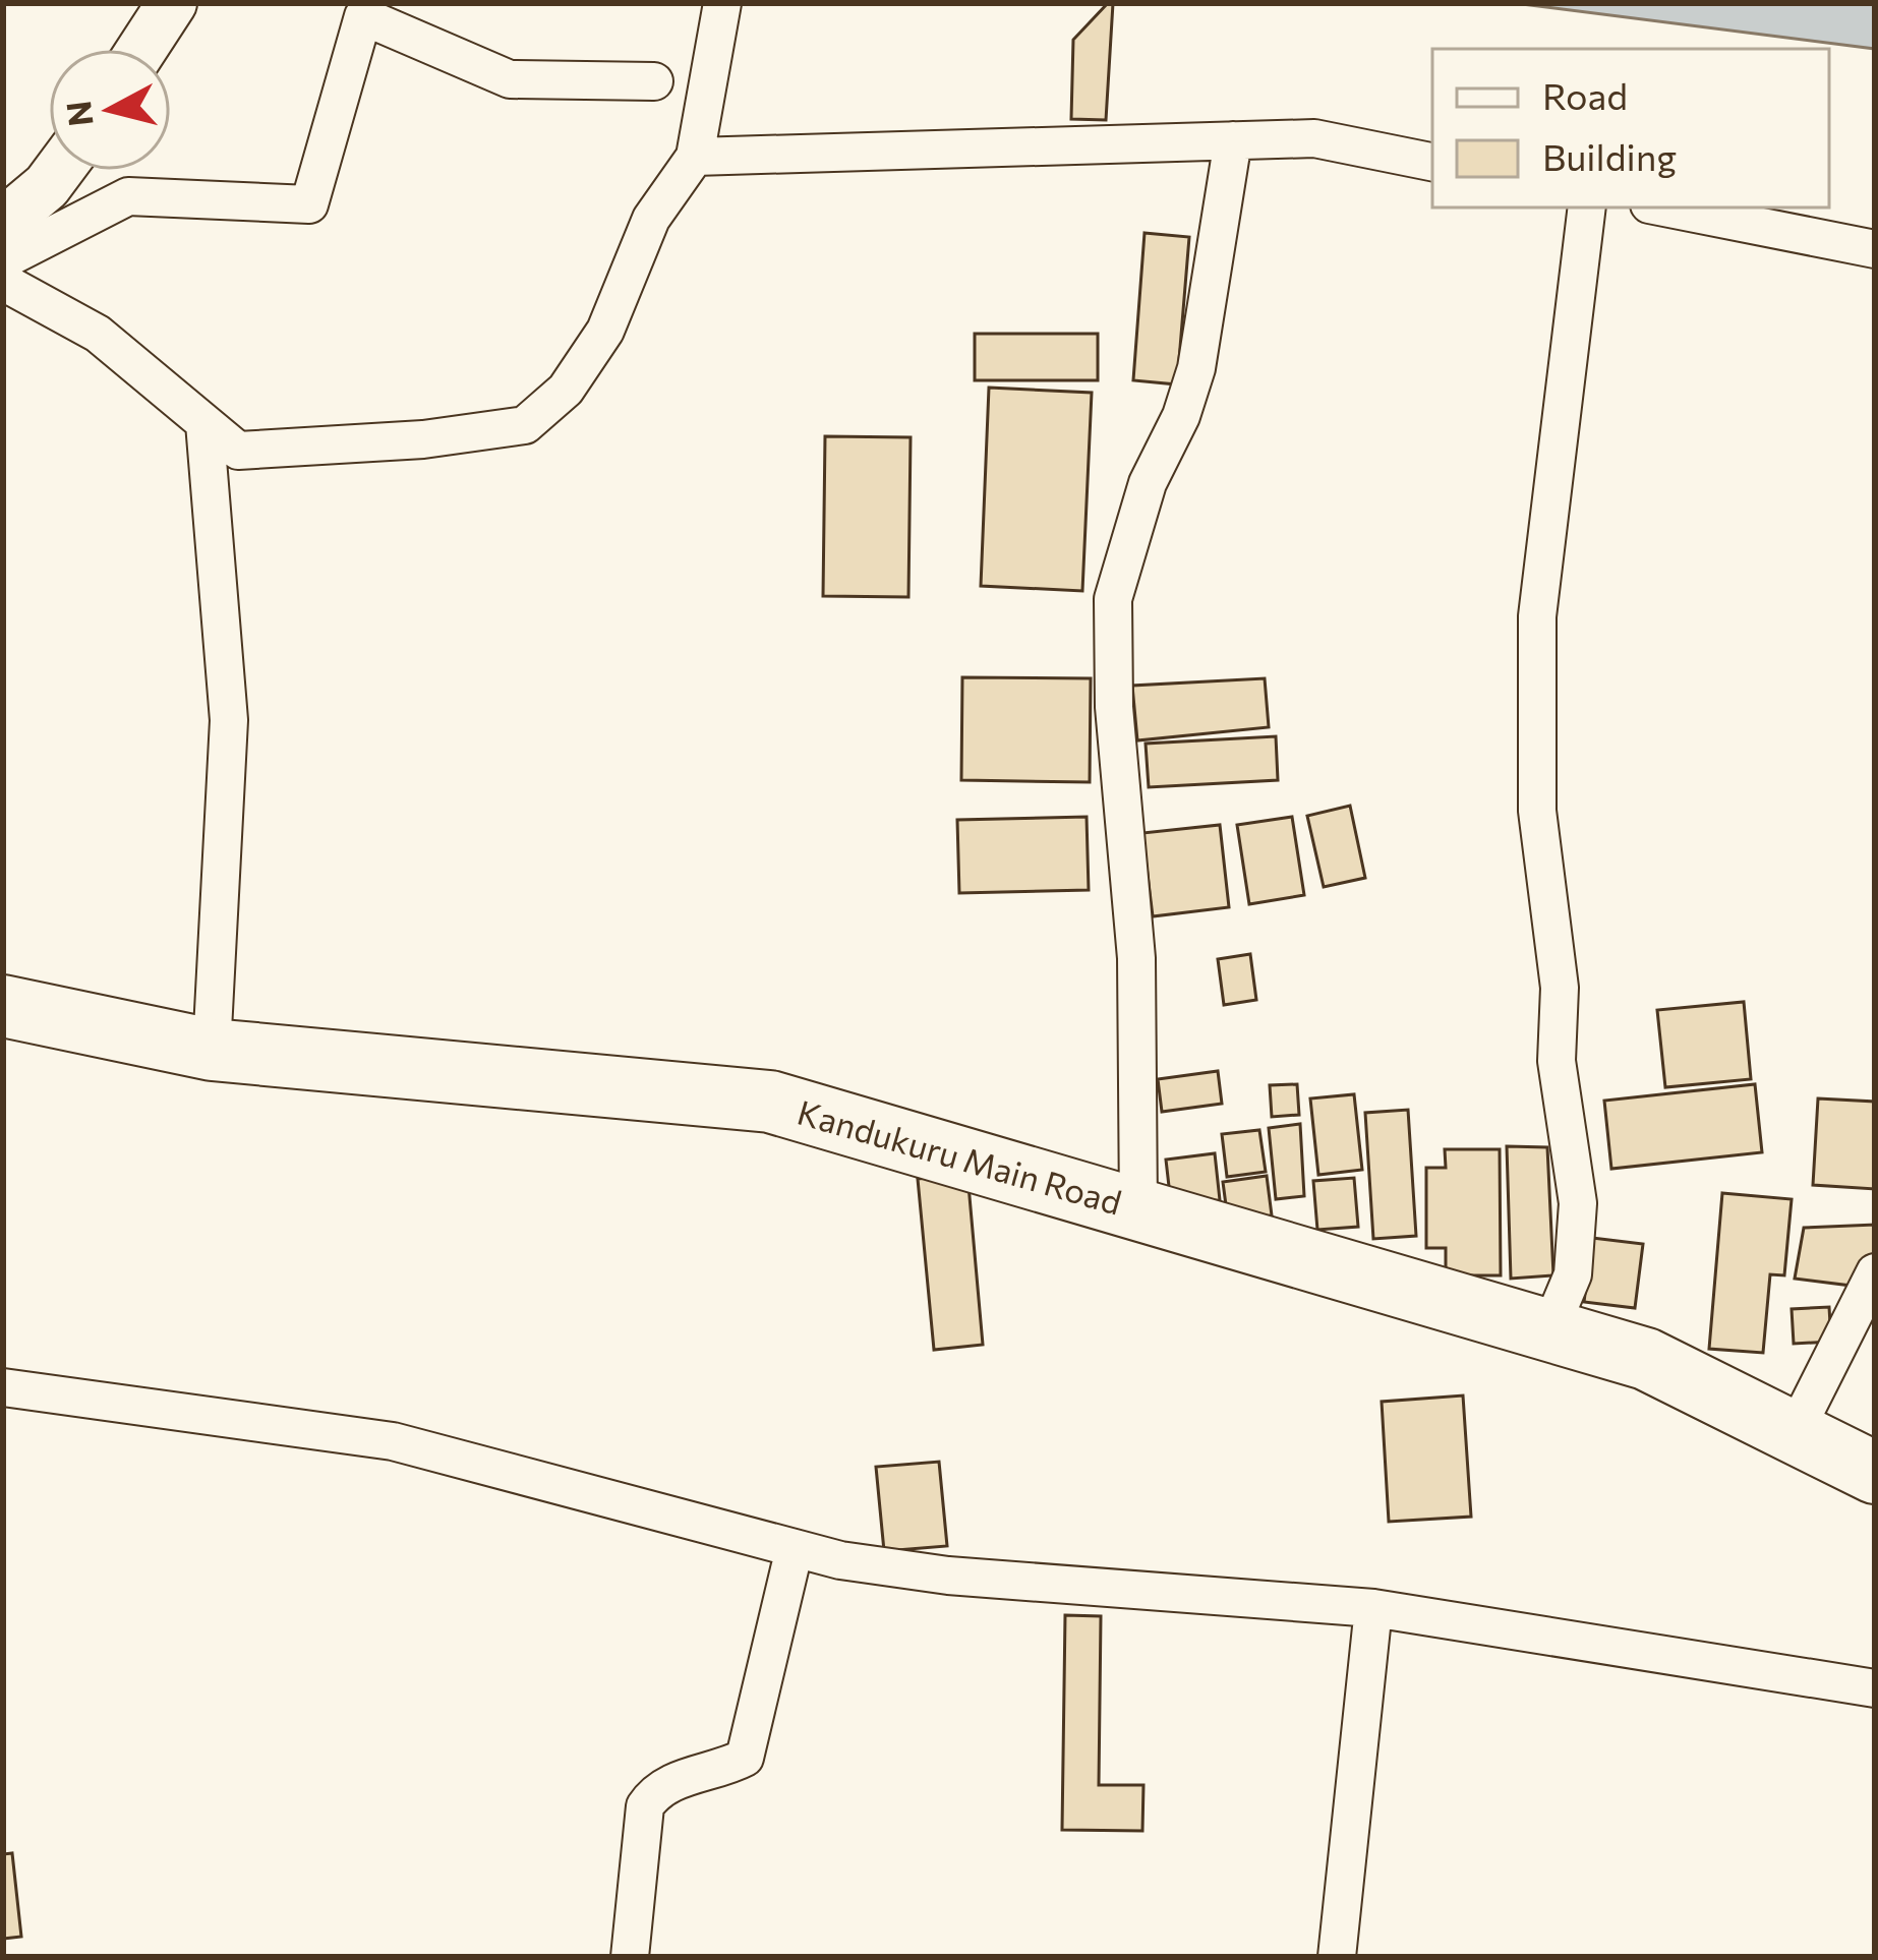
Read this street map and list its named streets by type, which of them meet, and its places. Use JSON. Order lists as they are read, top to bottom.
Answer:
{
  "streets": {
    "main road": ["Kandukuru Main Road"]
  },
  "legend": ["Road", "Building"],
  "north": "left"
}
